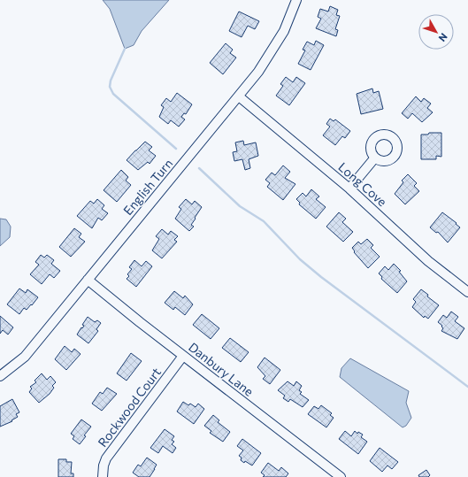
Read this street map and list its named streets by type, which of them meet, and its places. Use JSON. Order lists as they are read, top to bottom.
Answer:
{
  "streets": {
    "street": [
      "Long Cove",
      "English Turn",
      "Danbury Lane",
      "Rockwood Court"
    ]
  },
  "crossings": [
    ["Long Cove", "English Turn"],
    ["English Turn", "Danbury Lane"],
    ["Danbury Lane", "Rockwood Court"]
  ],
  "north": "bottom right"
}
